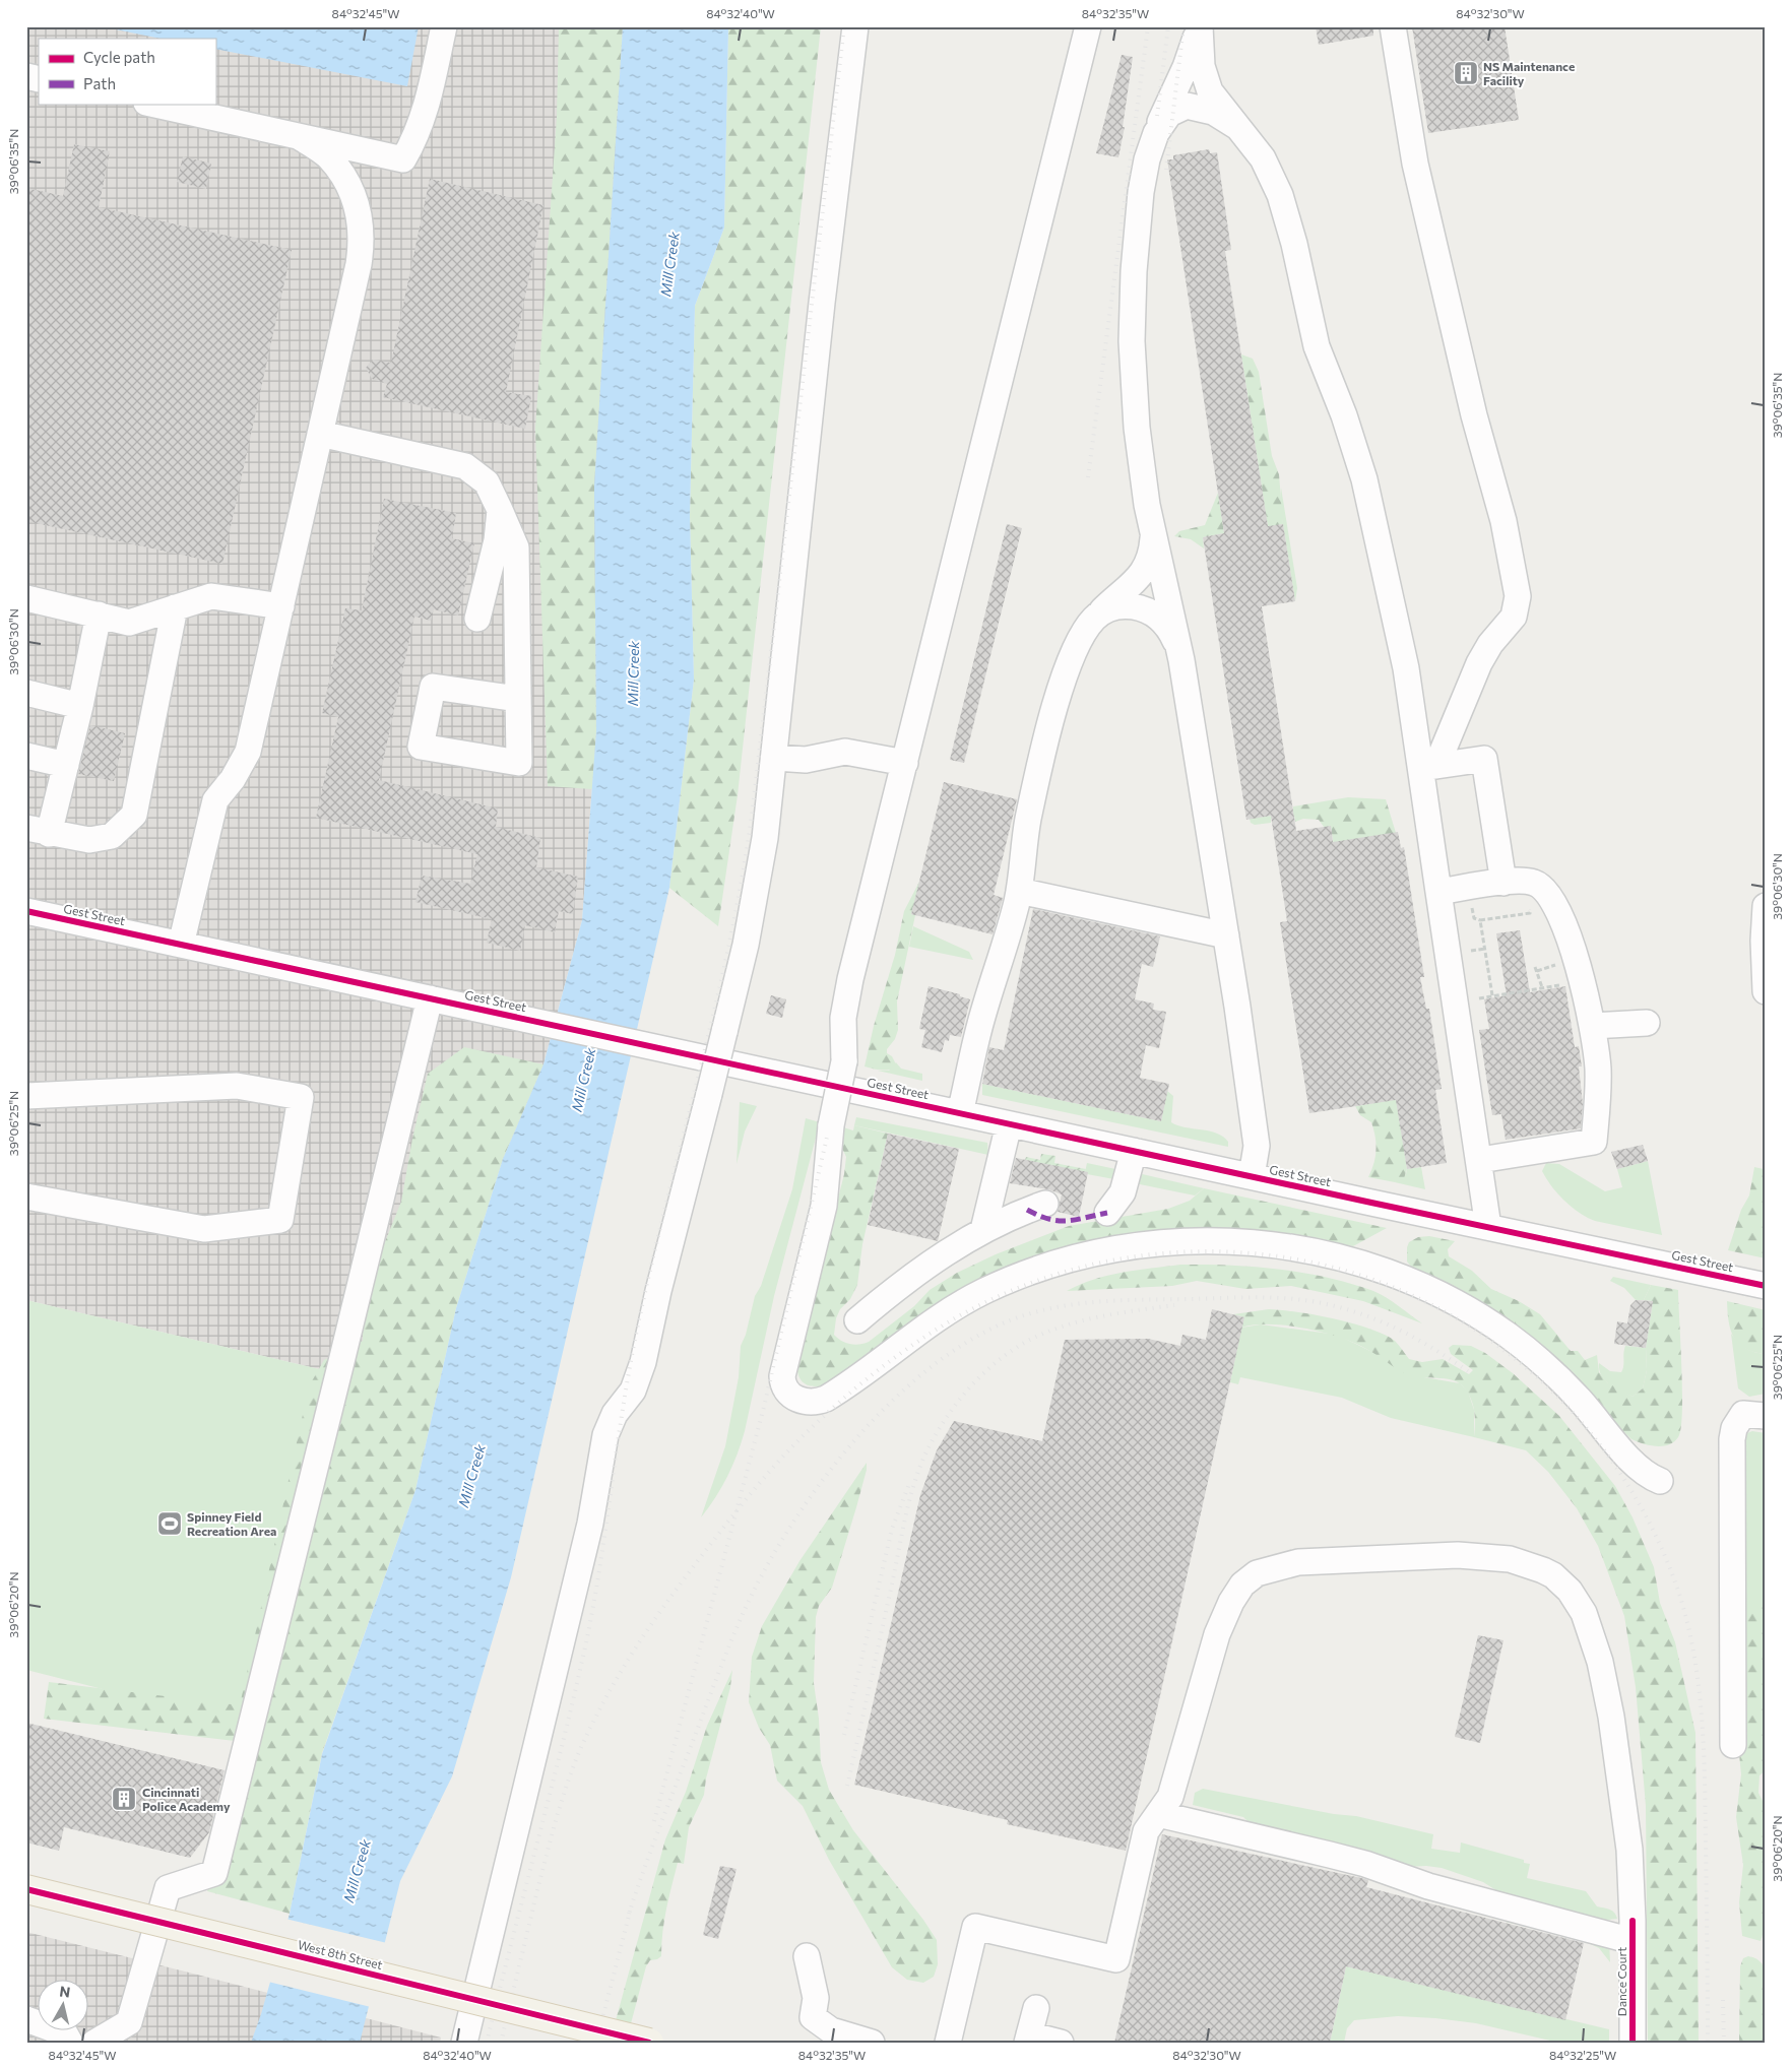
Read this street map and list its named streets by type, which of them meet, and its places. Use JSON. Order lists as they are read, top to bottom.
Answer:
{
  "streets": {
    "main road": ["West 8th Street"],
    "street": ["Gest Street", "Dance Court"]
  },
  "water": ["Mill Creek"],
  "places": {
    "building": ["NS Maintenance Facility", "Cincinnati Police Academy"],
    "sports": ["Spinney Field Recreation Area"]
  },
  "legend": ["Cycle path", "Path"],
  "north": "top",
  "coordinates": [
    "84°32'45\"W",
    "84°32'40\"W",
    "84°32'35\"W",
    "84°32'30\"W",
    "39°06'35\"N",
    "39°06'30\"N",
    "39°06'25\"N",
    "39°06'20\"N",
    "84°32'25\"W"
  ]
}
